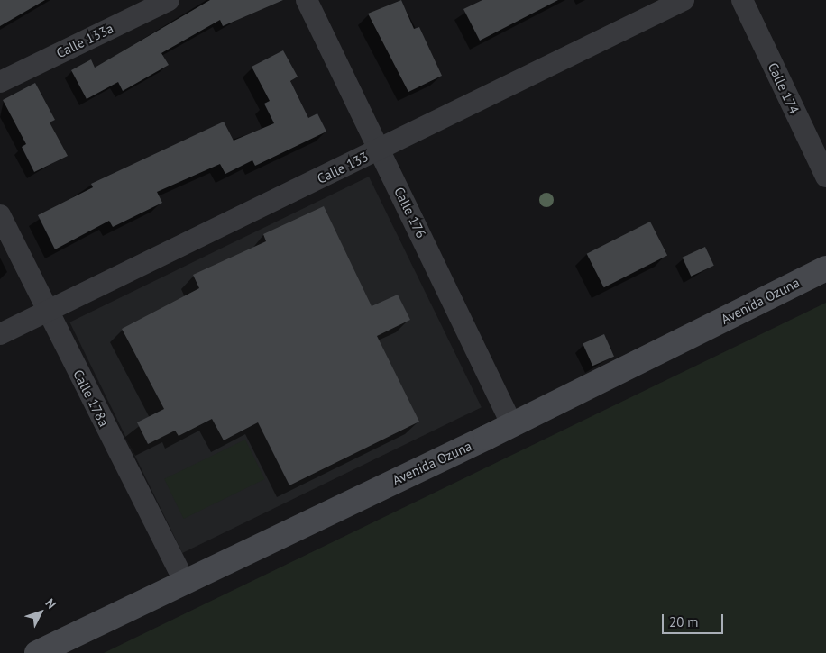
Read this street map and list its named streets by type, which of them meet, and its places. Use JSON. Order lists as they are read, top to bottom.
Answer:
{
  "streets": {
    "main road": ["Avenida Ozuna"],
    "street": [
      "Calle 133a",
      "Calle 174",
      "Calle 133",
      "Calle 176",
      "Calle 178a"
    ]
  },
  "crossings": [
    ["Calle 133", "Calle 176"],
    ["Calle 133", "Calle 178a"],
    ["Calle 176", "Avenida Ozuna"],
    ["Avenida Ozuna", "Calle 178a"]
  ],
  "scale_bar": "20 m",
  "north": "top right"
}
